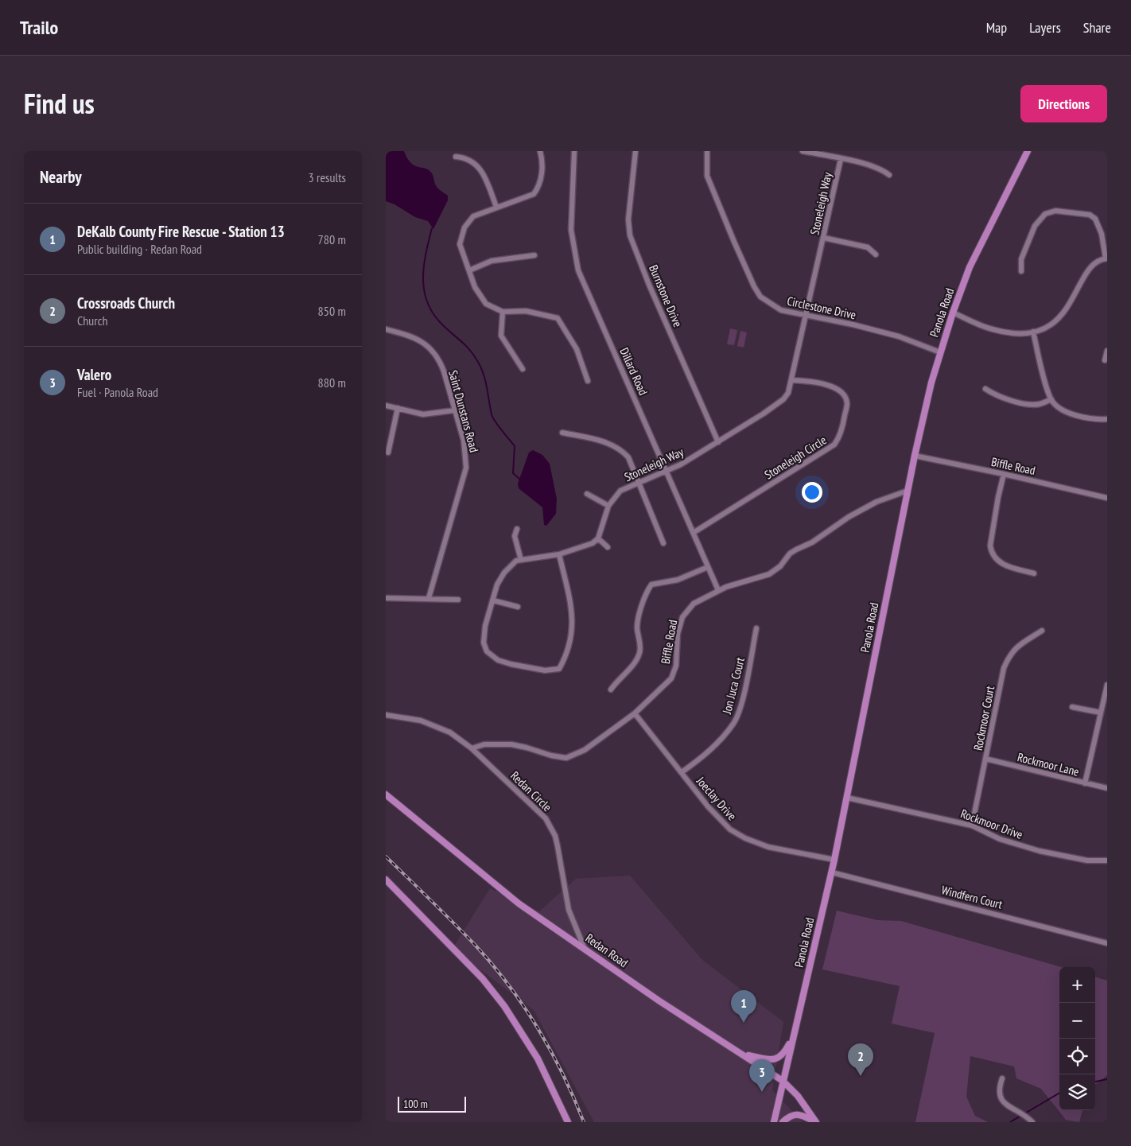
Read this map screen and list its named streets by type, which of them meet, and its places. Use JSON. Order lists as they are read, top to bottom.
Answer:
{
  "streets": {
    "main road": ["Panola Road", "Redan Road"],
    "street": [
      "Stoneleigh Way",
      "Burnstone Drive",
      "Circlestone Drive",
      "Dillard Road",
      "Saint Dunstans Road",
      "Stoneleigh Circle",
      "Biffle Road",
      "Jon Juca Court",
      "Rockmoor Court",
      "Rockmoor Lane",
      "Redan Circle",
      "Joeclay Drive",
      "Rockmoor Drive",
      "Windfern Court"
    ]
  },
  "crossings": [
    ["Stoneleigh Way", "Burnstone Drive"],
    ["Stoneleigh Way", "Circlestone Drive"],
    ["Stoneleigh Way", "Dillard Road"],
    ["Stoneleigh Way", "Stoneleigh Circle"],
    ["Circlestone Drive", "Panola Road"],
    ["Panola Road", "Biffle Road"],
    ["Panola Road", "Joeclay Drive"],
    ["Panola Road", "Rockmoor Drive"],
    ["Panola Road", "Windfern Court"],
    ["Panola Road", "Redan Road"],
    ["Dillard Road", "Stoneleigh Circle"],
    ["Dillard Road", "Biffle Road"],
    ["Biffle Road", "Redan Circle"],
    ["Biffle Road", "Joeclay Drive"],
    ["Jon Juca Court", "Joeclay Drive"],
    ["Rockmoor Court", "Rockmoor Lane"],
    ["Rockmoor Court", "Rockmoor Drive"],
    ["Redan Circle", "Redan Road"]
  ],
  "scale_bar": "100 m",
  "page": {
    "header": "Trailo",
    "nav": ["Map", "Layers", "Share"],
    "title": "Find us",
    "buttons": "Directions",
    "heading": ["Nearby", "3 results"],
    "list": [
      {
        "mark": "1",
        "name": "DeKalb County Fire Rescue - Station 13",
        "note": "Public building · Redan Road",
        "value": "780 m"
      },
      {
        "mark": "2",
        "name": "Crossroads Church",
        "note": "Church",
        "value": "850 m"
      },
      {
        "mark": "3",
        "name": "Valero",
        "note": "Fuel · Panola Road",
        "value": "880 m"
      }
    ],
    "map_buttons": ["+", "−"],
    "pins": ["1", "2", "3"],
    "scale": "100 m"
  }
}
